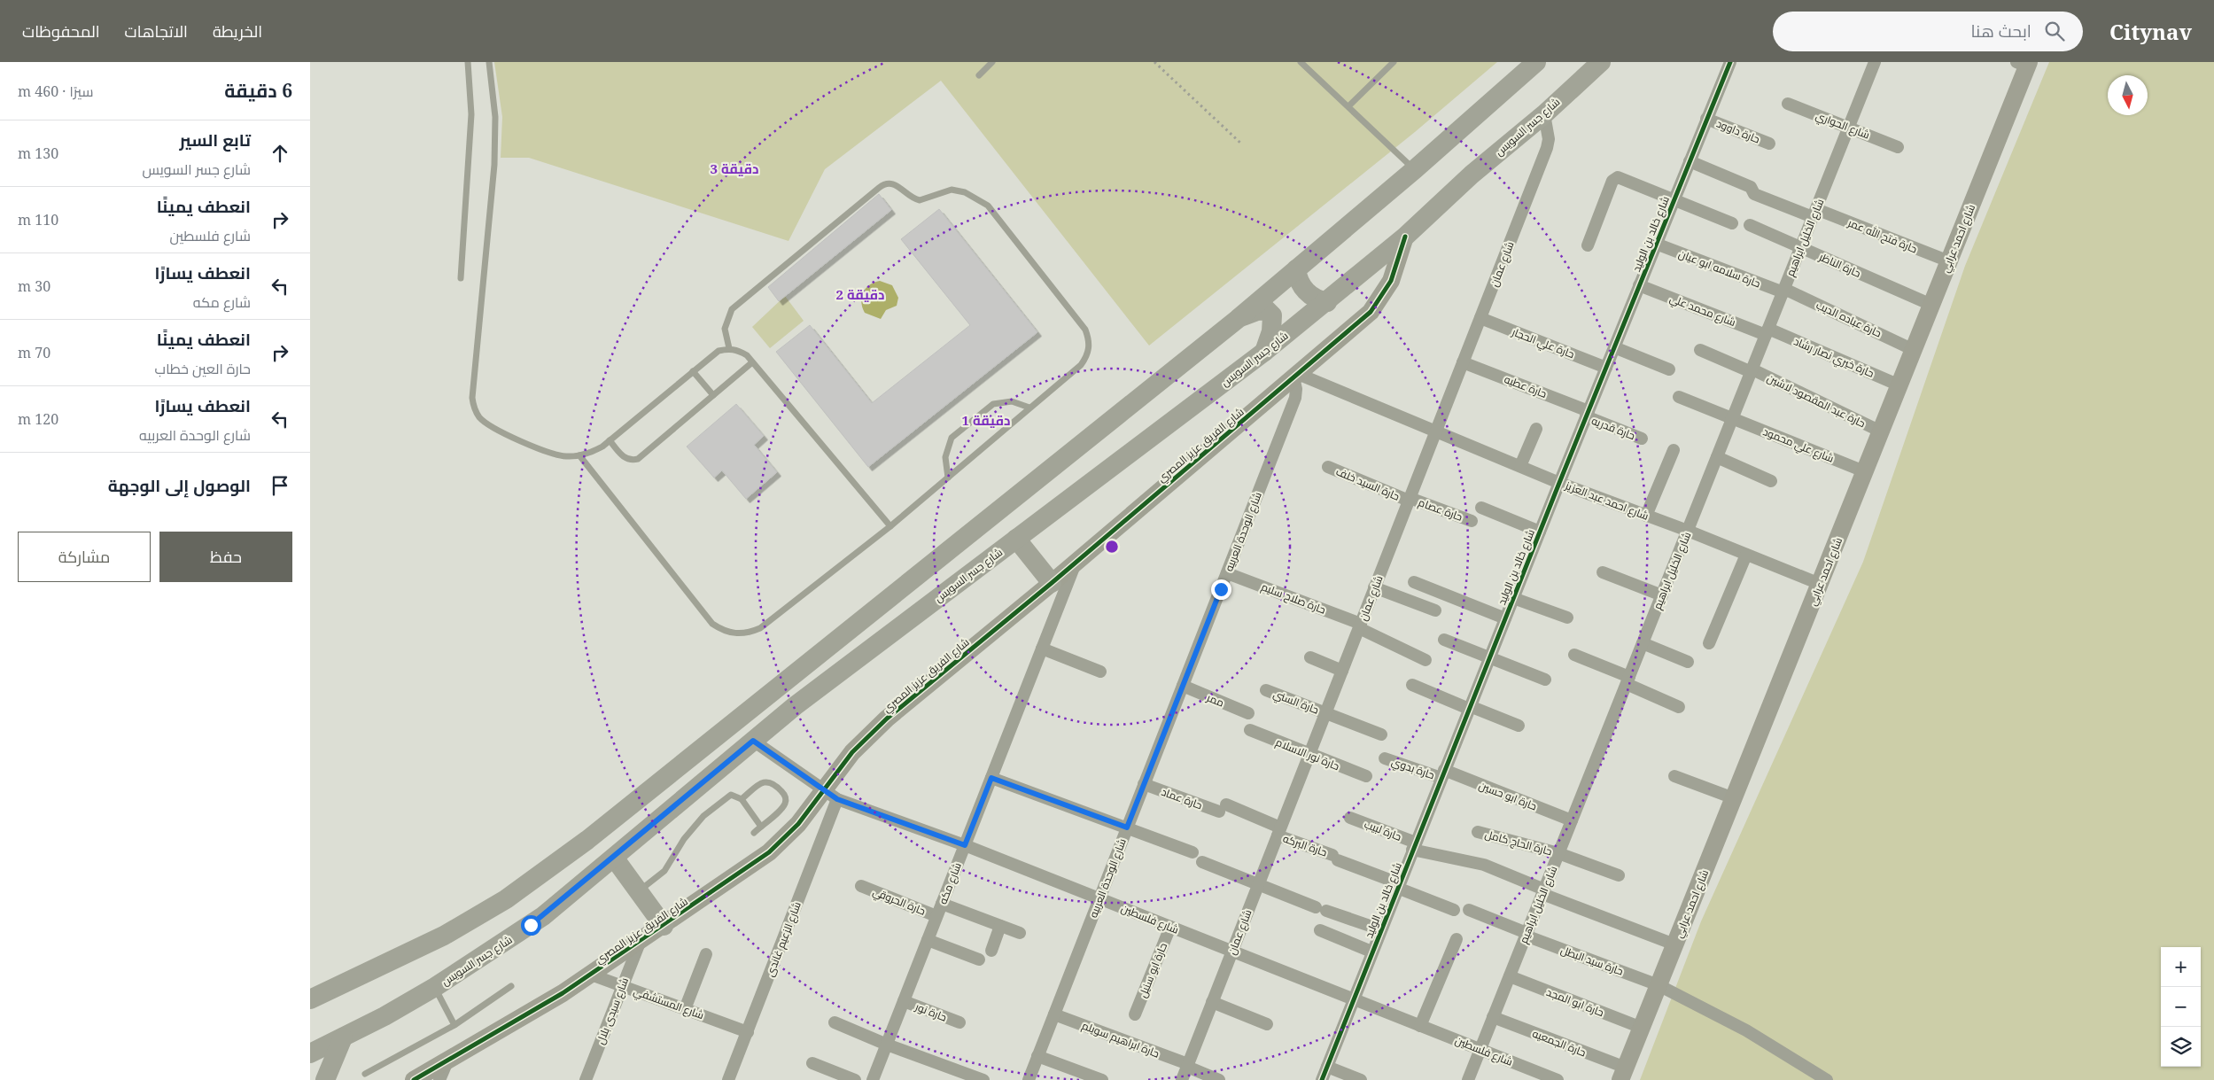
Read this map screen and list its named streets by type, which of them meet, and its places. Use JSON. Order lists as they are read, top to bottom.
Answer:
{
  "streets": {
    "main road": ["شارع جسر السويس"],
    "street": [
      "شارع الحواري",
      "حارة داوود",
      "شارع خالد بن الوليد",
      "حارة فتح الله عمر",
      "شارع الخليل ابراهيم",
      "شارع احمد عرابي",
      "شارع عمان",
      "حارة الناظر",
      "حارة سلامه ابو عيان",
      "شارع محمد علي",
      "حارة عباده الديب",
      "حارة علي الحجار",
      "حارة خيري نصار رشاد",
      "حارة عطيه",
      "حارة عبد المقصود لاشين",
      "حارة قدريه",
      "شارع الفريق عزيز المصري",
      "شارع علي محمود",
      "حارة السيد خلف",
      "شارع احمد عبد العزيز",
      "حارة عصام",
      "شارع الوحدة العربيه",
      "حارة صلاح سليم",
      "ممر",
      "حارة السني",
      "حارة نور الاسلام",
      "حارة بدوي",
      "حارة ابو حسين",
      "حارة عماد",
      "حارة لبيب",
      "حارة الحاج كامل",
      "حارة البركه",
      "شارع مكه",
      "حارة الحروقي",
      "شارع فلسطين",
      "شارع الزعيم غاندى",
      "حارة سيد البطل",
      "حارة ابو سنيل",
      "حارة ابو المجد",
      "شارع المستشفي",
      "شارع سيدى بلال",
      "حارة نور",
      "حارة ابراهيم سويلم",
      "حارة الجمعيه"
    ]
  },
  "crossings": [
    ["شارع الحواري", "شارع الخليل ابراهيم"],
    ["شارع جسر السويس", "شارع عمان"],
    ["شارع جسر السويس", "شارع الفريق عزيز المصري"],
    ["شارع جسر السويس", "شارع فلسطين"],
    ["حارة داوود", "شارع خالد بن الوليد"],
    ["شارع خالد بن الوليد", "حارة فتح الله عمر"],
    ["شارع خالد بن الوليد", "حارة سلامه ابو عيان"],
    ["شارع خالد بن الوليد", "شارع محمد علي"],
    ["شارع خالد بن الوليد", "حارة علي الحجار"],
    ["شارع خالد بن الوليد", "حارة عطيه"],
    ["شارع خالد بن الوليد", "حارة قدريه"],
    ["شارع خالد بن الوليد", "شارع احمد عبد العزيز"],
    ["شارع خالد بن الوليد", "حارة بدوي"],
    ["شارع خالد بن الوليد", "حارة ابو حسين"],
    ["شارع خالد بن الوليد", "حارة لبيب"],
    ["شارع خالد بن الوليد", "حارة البركه"],
    ["شارع خالد بن الوليد", "شارع فلسطين"],
    ["حارة فتح الله عمر", "شارع الخليل ابراهيم"],
    ["حارة فتح الله عمر", "شارع احمد عرابي"],
    ["شارع الخليل ابراهيم", "حارة الناظر"],
    ["شارع الخليل ابراهيم", "حارة سلامه ابو عيان"],
    ["شارع الخليل ابراهيم", "شارع محمد علي"],
    ["شارع الخليل ابراهيم", "حارة عباده الديب"],
    ["شارع الخليل ابراهيم", "حارة خيري نصار رشاد"],
    ["شارع الخليل ابراهيم", "حارة عبد المقصود لاشين"],
    ["شارع الخليل ابراهيم", "شارع علي محمود"],
    ["شارع الخليل ابراهيم", "شارع احمد عبد العزيز"],
    ["شارع الخليل ابراهيم", "حارة ابو حسين"],
    ["شارع الخليل ابراهيم", "حارة لبيب"],
    ["شارع الخليل ابراهيم", "حارة الحاج كامل"],
    ["شارع الخليل ابراهيم", "شارع فلسطين"],
    ["شارع الخليل ابراهيم", "حارة سيد البطل"],
    ["شارع الخليل ابراهيم", "حارة ابو المجد"],
    ["شارع الخليل ابراهيم", "حارة الجمعيه"],
    ["شارع احمد عرابي", "حارة الناظر"],
    ["شارع احمد عرابي", "حارة عباده الديب"],
    ["شارع احمد عرابي", "حارة خيري نصار رشاد"],
    ["شارع احمد عرابي", "حارة عبد المقصود لاشين"],
    ["شارع احمد عرابي", "شارع علي محمود"],
    ["شارع احمد عرابي", "شارع احمد عبد العزيز"],
    ["شارع احمد عرابي", "حارة لبيب"],
    ["شارع احمد عرابي", "حارة سيد البطل"],
    ["شارع احمد عرابي", "حارة ابو المجد"],
    ["شارع احمد عرابي", "حارة الجمعيه"],
    ["شارع عمان", "حارة علي الحجار"],
    ["شارع عمان", "حارة عطيه"],
    ["شارع عمان", "حارة السيد خلف"],
    ["شارع عمان", "شارع احمد عبد العزيز"],
    ["شارع عمان", "حارة عصام"],
    ["شارع عمان", "حارة صلاح سليم"],
    ["شارع عمان", "حارة السني"],
    ["شارع عمان", "حارة نور الاسلام"],
    ["شارع عمان", "حارة عماد"],
    ["شارع عمان", "حارة البركه"],
    ["شارع عمان", "شارع فلسطين"],
    ["شارع عمان", "حارة ابراهيم سويلم"],
    ["حارة سلامه ابو عيان", "حارة عباده الديب"],
    ["شارع محمد علي", "حارة خيري نصار رشاد"],
    ["حارة عطيه", "حارة قدريه"],
    ["شارع الفريق عزيز المصري", "شارع احمد عبد العزيز"],
    ["شارع الفريق عزيز المصري", "شارع الوحدة العربيه"],
    ["شارع الفريق عزيز المصري", "شارع مكه"],
    ["شارع الفريق عزيز المصري", "شارع فلسطين"],
    ["شارع الفريق عزيز المصري", "شارع الزعيم غاندى"],
    ["شارع الفريق عزيز المصري", "شارع المستشفي"],
    ["شارع الفريق عزيز المصري", "شارع سيدى بلال"],
    ["حارة السيد خلف", "حارة عصام"],
    ["شارع احمد عبد العزيز", "شارع الوحدة العربيه"],
    ["شارع الوحدة العربيه", "حارة صلاح سليم"],
    ["شارع الوحدة العربيه", "ممر"],
    ["شارع الوحدة العربيه", "حارة عماد"],
    ["شارع الوحدة العربيه", "شارع فلسطين"],
    ["شارع الوحدة العربيه", "حارة ابراهيم سويلم"],
    ["حارة بدوي", "حارة ابو حسين"],
    ["حارة عماد", "حارة البركه"],
    ["شارع مكه", "حارة الحروقي"],
    ["شارع مكه", "شارع فلسطين"],
    ["شارع مكه", "حارة نور"],
    ["شارع فلسطين", "شارع الزعيم غاندى"],
    ["شارع فلسطين", "حارة ابو سنيل"],
    ["شارع الزعيم غاندى", "شارع المستشفي"],
    ["شارع المستشفي", "شارع سيدى بلال"]
  ],
  "north": "bottom",
  "page": {
    "header": "Citynav",
    "search": "ابحث هنا",
    "nav": ["الخريطة", "الاتجاهات", "المحفوظات"],
    "heading": ["6 دقيقة", "سيرًا · 460 m"],
    "list": [
      ["تابع السير", "شارع جسر السويس", "130 m"],
      ["انعطف يمينًا", "شارع فلسطين", "110 m"],
      ["انعطف يسارًا", "شارع مكه", "30 m"],
      ["انعطف يمينًا", "حارة العين خطاب", "70 m"],
      ["انعطف يسارًا", "شارع الوحدة العربيه", "120 m"],
      "الوصول إلى الوجهة"
    ],
    "buttons": ["حفظ", "مشاركة"],
    "map_buttons": ["+", "−"]
  },
  "rings": ["3 دقيقة", "2 دقيقة", "1 دقيقة"]
}
